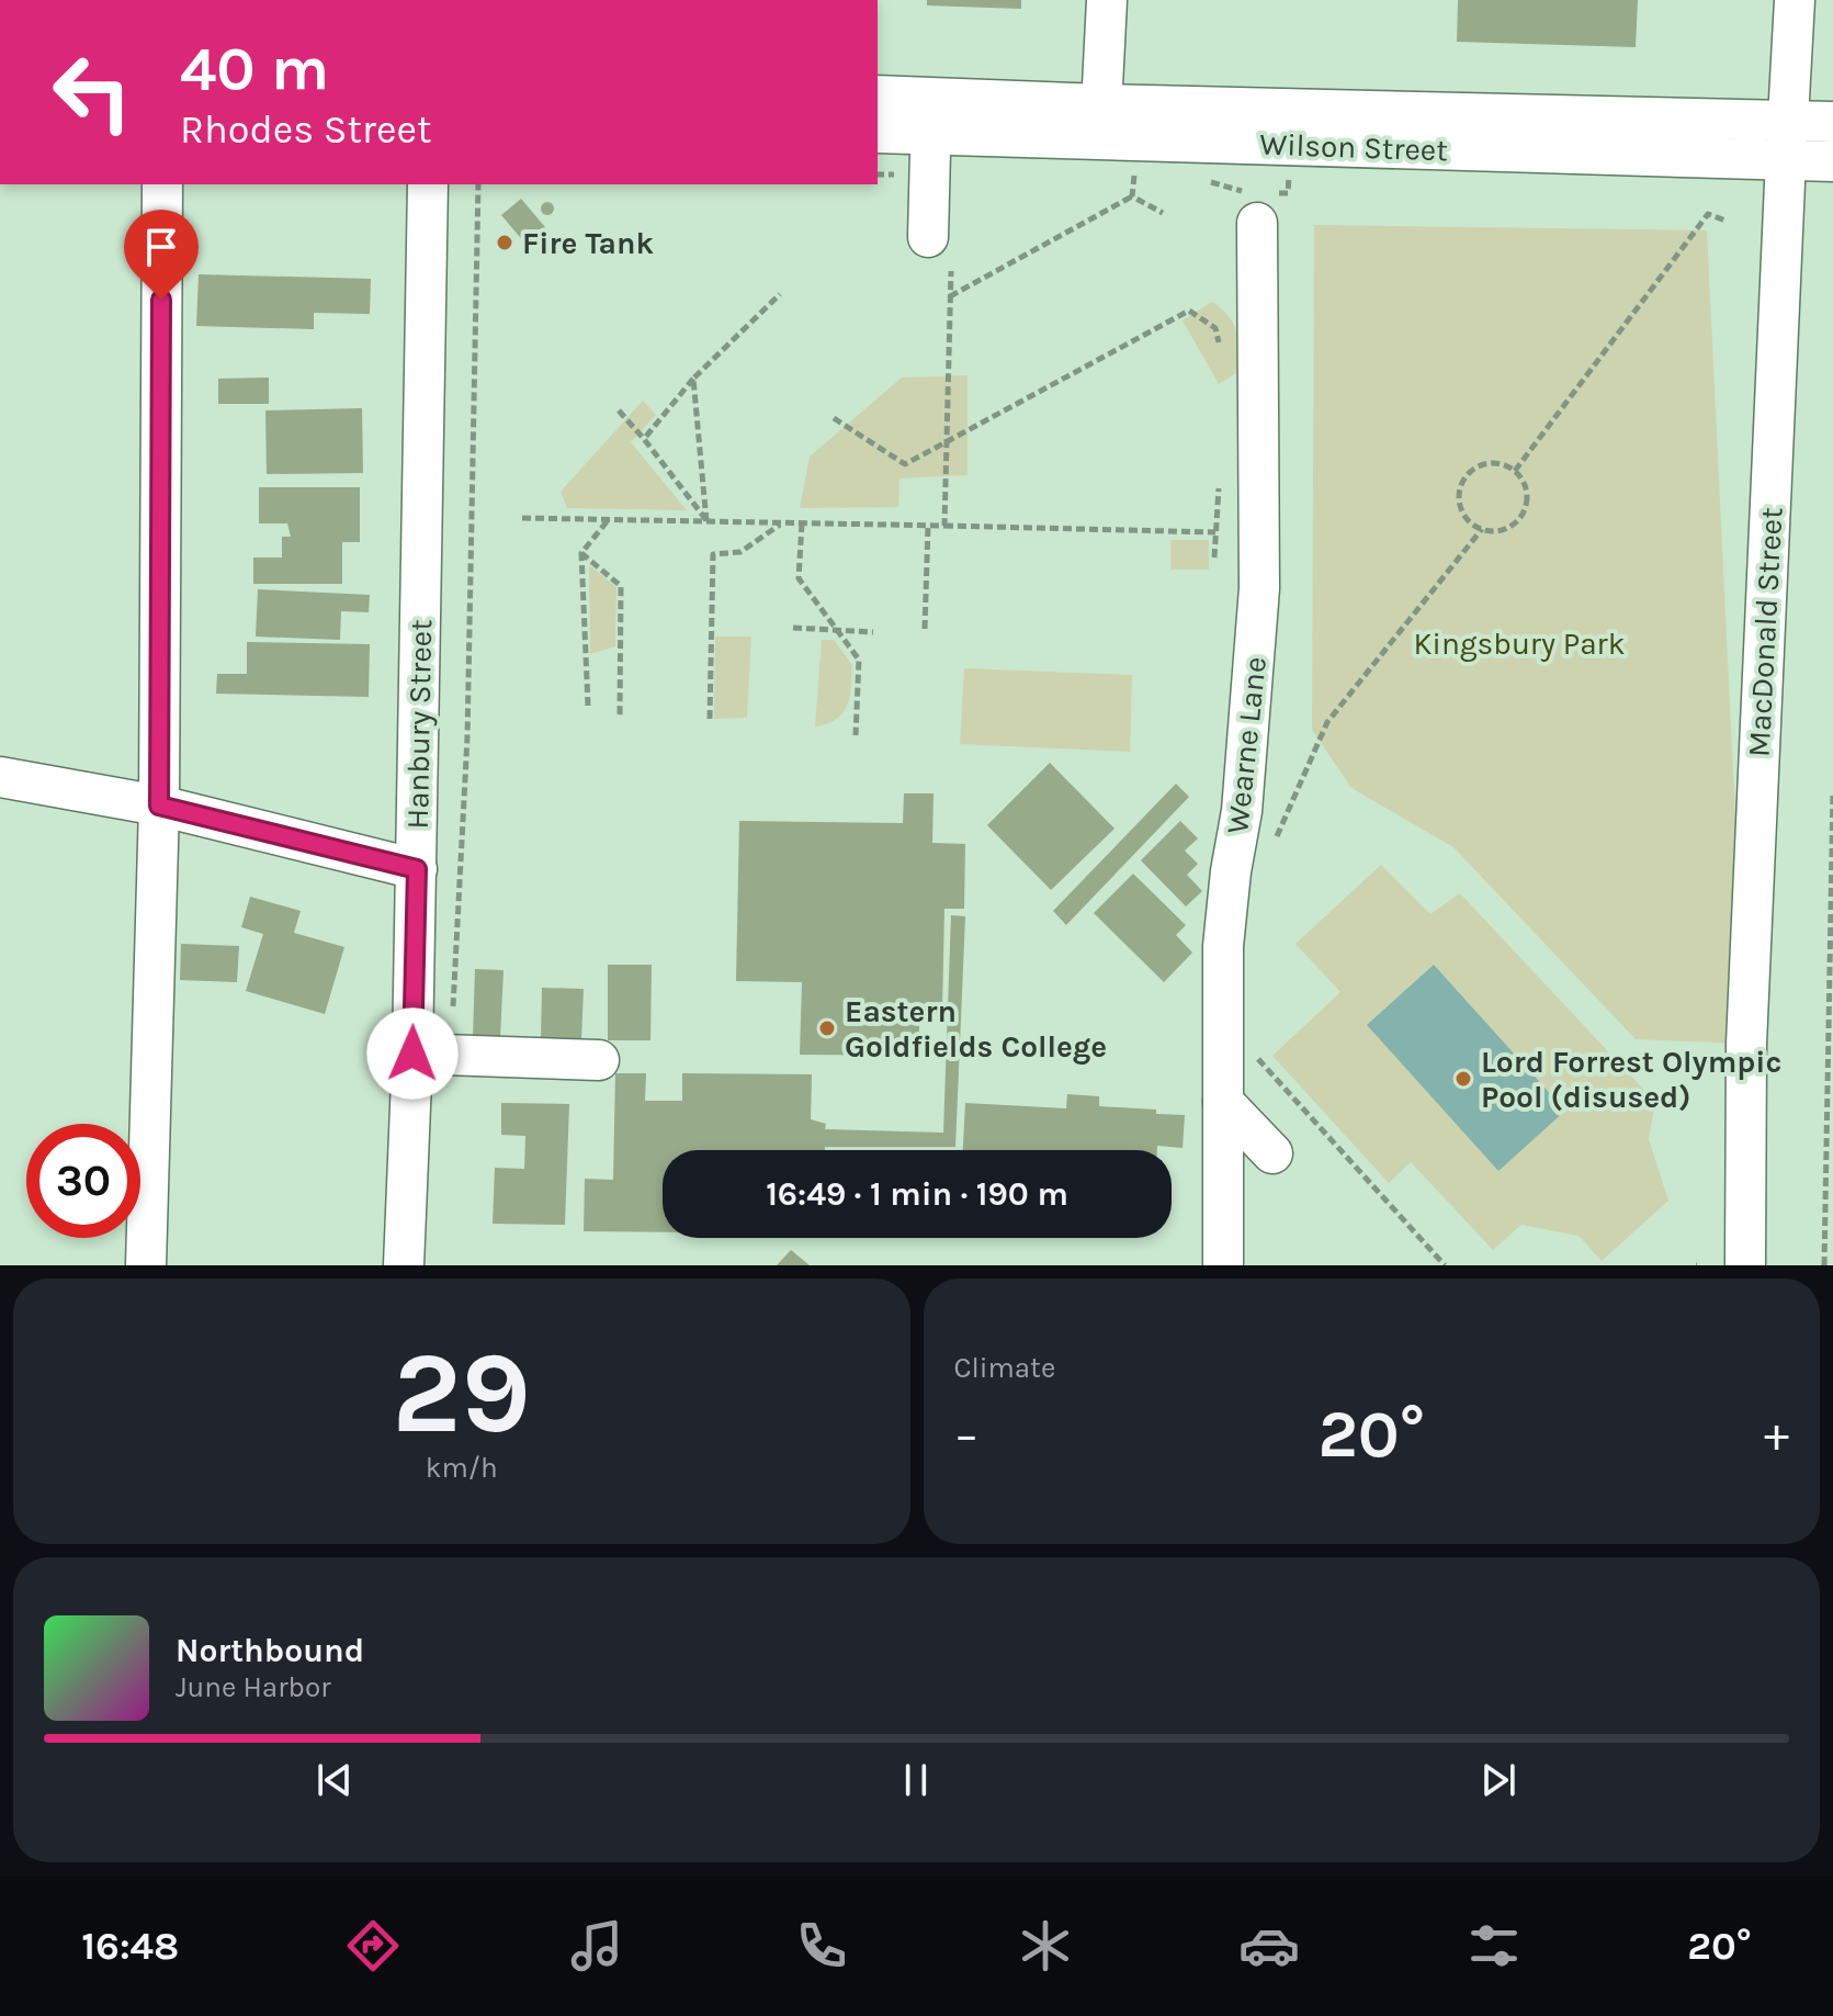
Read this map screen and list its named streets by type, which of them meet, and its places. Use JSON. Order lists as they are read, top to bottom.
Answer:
{
  "streets": {
    "street": [
      "Wilson Street",
      "MacDonald Street",
      "Hanbury Street",
      "Wearne Lane"
    ]
  },
  "crossings": [
    ["Wilson Street", "MacDonald Street"]
  ],
  "parks": ["Kingsbury Park"],
  "places": ["Fire Tank", "Eastern Goldfields College", "Lord Forrest Olympic Pool (disused)"],
  "page": {
    "turn": ["40 m", "Rhodes Street"],
    "limit": "30",
    "trip": "16:49 · 1 min · 190 m",
    "tile": [
      ["29", "km/h"],
      "Climate"
    ],
    "heat": ["−", "20°", "+"],
    "song": ["Northbound", "June Harbor"],
    "tabs": ["16:48", "20°"]
  }
}
